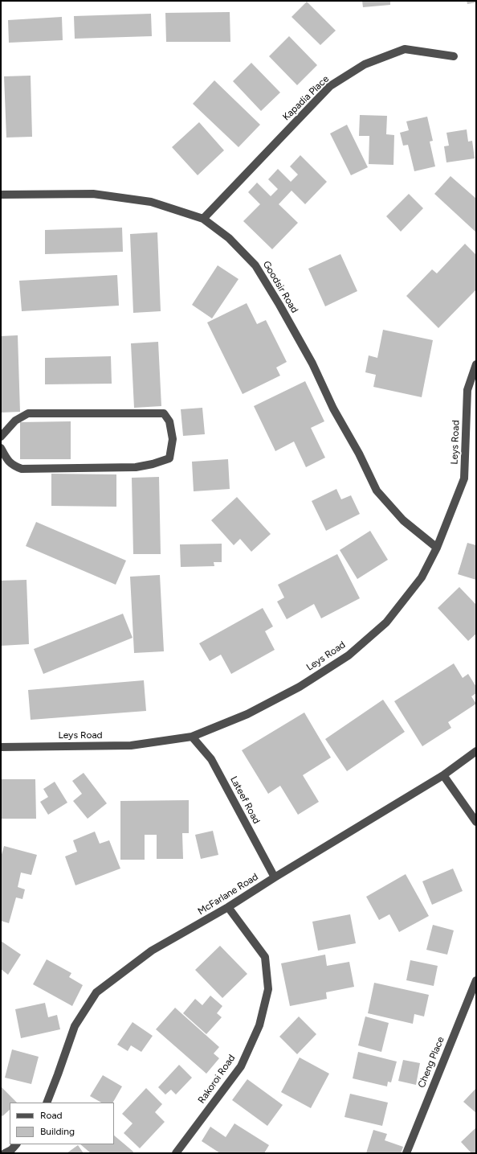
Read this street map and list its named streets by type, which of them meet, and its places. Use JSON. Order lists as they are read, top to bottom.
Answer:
{
  "streets": {
    "street": [
      "Kapadia Place",
      "Goodsir Road",
      "Leys Road",
      "Lateef Road",
      "McFarlane Road",
      "Cheng Place",
      "Rakoroi Road"
    ]
  },
  "crossings": [
    ["Kapadia Place", "Goodsir Road"],
    ["Goodsir Road", "Leys Road"],
    ["Leys Road", "Lateef Road"],
    ["Lateef Road", "McFarlane Road"],
    ["McFarlane Road", "Rakoroi Road"]
  ],
  "legend": ["Road", "Building"]
}
